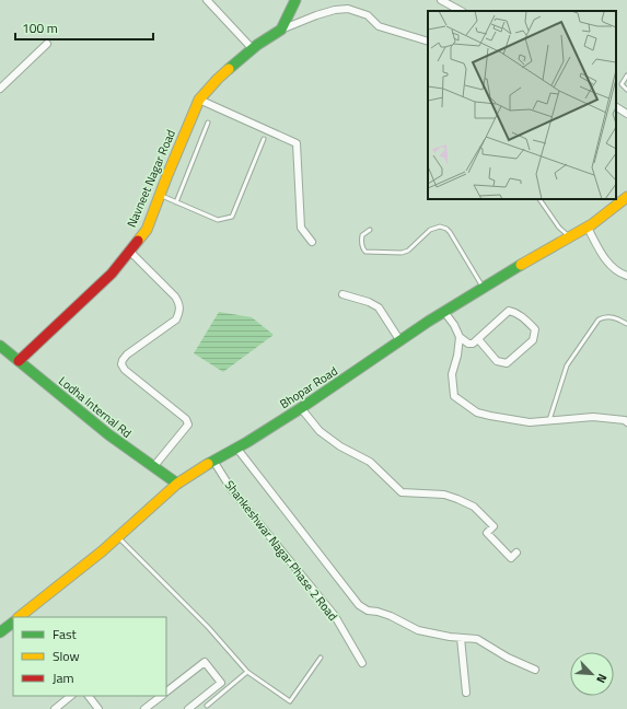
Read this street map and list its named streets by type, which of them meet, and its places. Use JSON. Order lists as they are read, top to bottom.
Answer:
{
  "streets": {
    "street": [
      "Navneet Nagar Road",
      "Bhopar Road",
      "Lodha Internal Rd",
      "Shankeshwar Nagar Phase 2 Road"
    ]
  },
  "crossings": [
    ["Navneet Nagar Road", "Lodha Internal Rd"],
    ["Bhopar Road", "Lodha Internal Rd"],
    ["Bhopar Road", "Shankeshwar Nagar Phase 2 Road"]
  ],
  "legend": ["Fast", "Slow", "Jam"],
  "scale_bar": "100 m",
  "north": "bottom right"
}
